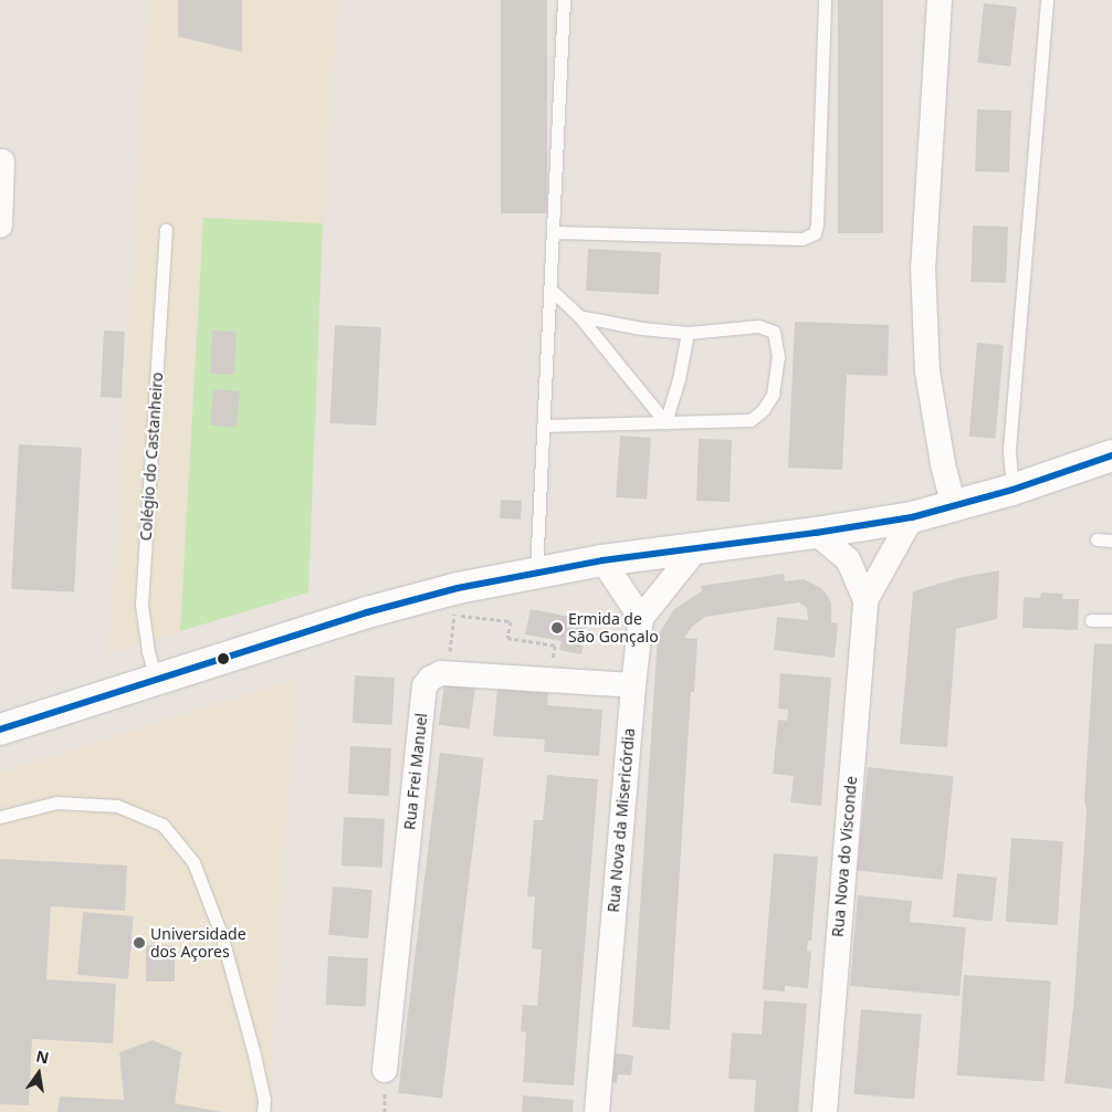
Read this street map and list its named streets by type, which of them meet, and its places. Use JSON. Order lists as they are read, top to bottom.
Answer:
{
  "streets": {
    "street": ["Rua Frei Manuel", "Rua Nova da Misericórdia", "Rua Nova do Visconde"],
    "lane": ["Colégio do Castanheiro"]
  },
  "crossings": [
    ["Rua Frei Manuel", "Rua Nova da Misericórdia"]
  ],
  "places": ["Ermida de São Gonçalo", "Universidade dos Açores"],
  "north": "top"
}
